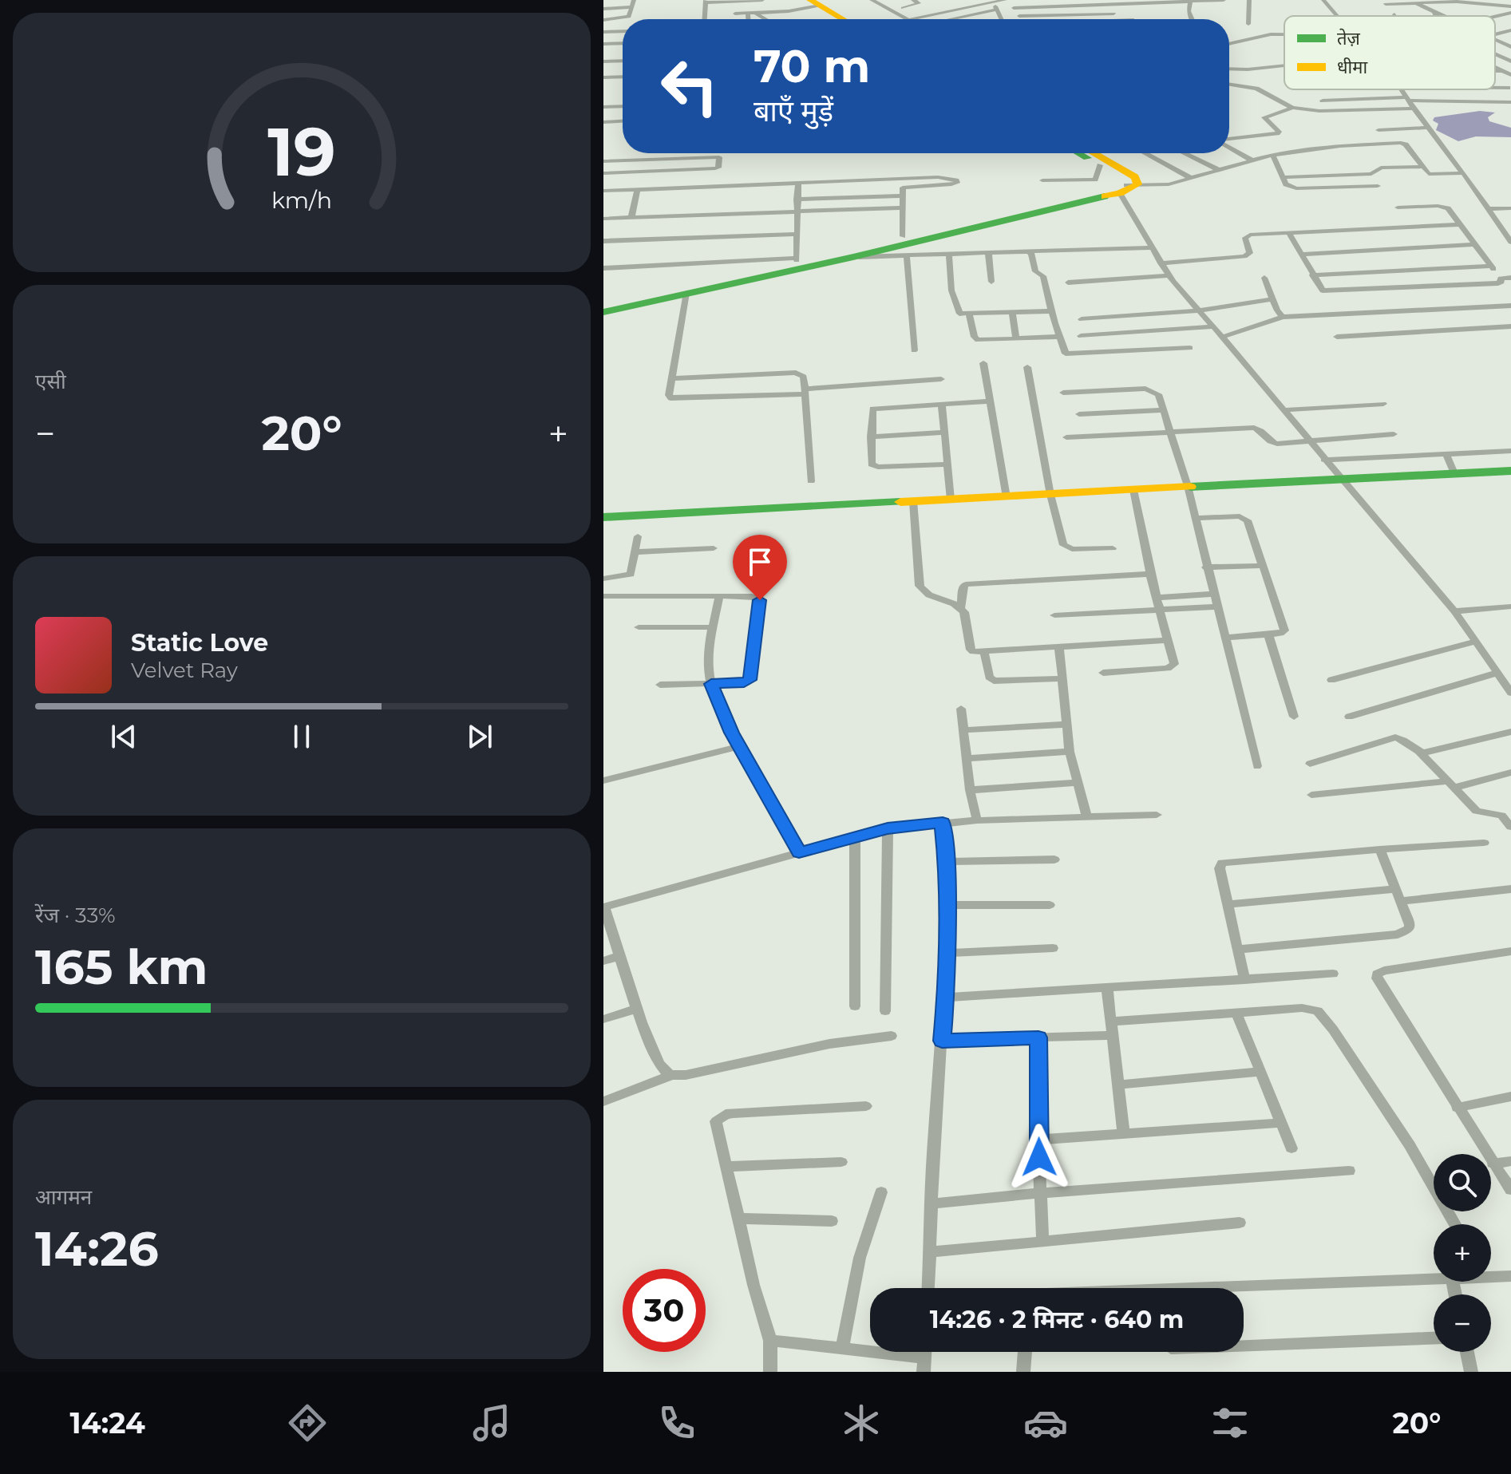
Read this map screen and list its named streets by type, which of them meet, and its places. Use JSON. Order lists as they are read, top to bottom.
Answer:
{
  "legend": ["तेज़", "धीमा"],
  "page": {
    "turn": ["70 m", "बाएँ मुड़ें"],
    "tile": [
      "एसी",
      ["रेंज · 33%", "165 km"],
      ["आगमन", "14:26"]
    ],
    "heat": ["−", "20°", "+"],
    "song": ["Static Love", "Velvet Ray"],
    "map_buttons": ["+", "−"],
    "limit": "30",
    "trip": "14:26 · 2 मिनट · 640 m",
    "tabs": ["14:24", "20°"],
    "gauge": ["19", "km/h"]
  }
}
